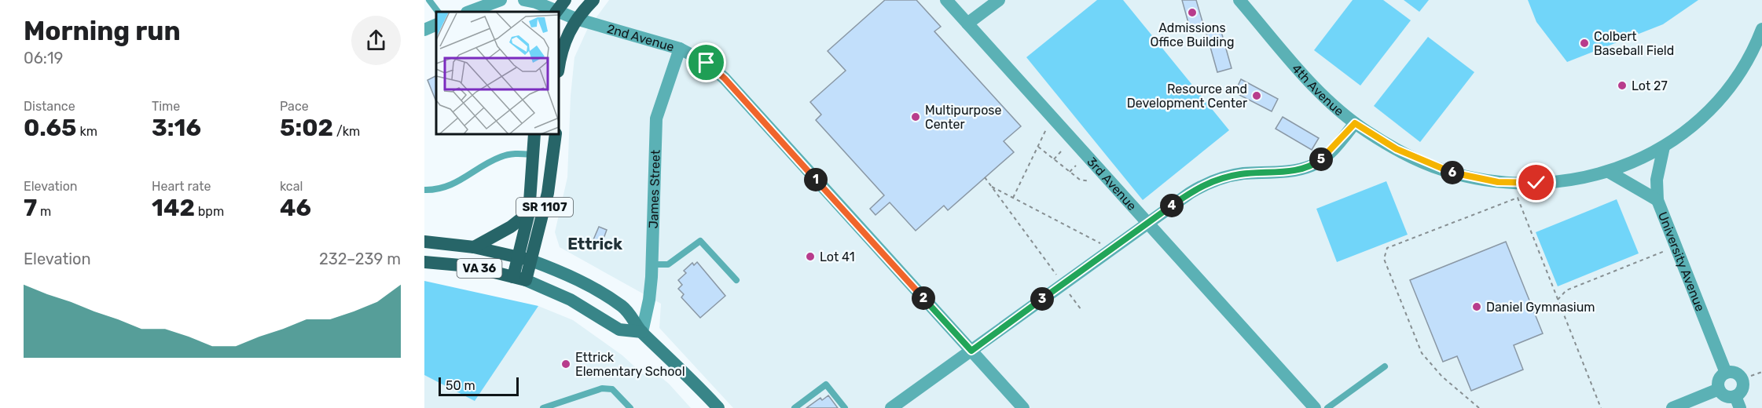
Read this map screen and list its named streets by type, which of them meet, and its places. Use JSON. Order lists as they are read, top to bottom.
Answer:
{
  "streets": {
    "main road": ["SR 1107", "VA 36"],
    "street": [
      "2nd Avenue",
      "4th Avenue",
      "3rd Avenue",
      "James Street",
      "University Avenue"
    ]
  },
  "crossings": [
    ["2nd Avenue", "James Street"],
    ["4th Avenue", "University Avenue"],
    ["James Street", "VA 36"],
    ["SR 1107", "VA 36"]
  ],
  "districts": ["Ettrick"],
  "places": [
    "Admissions Office Building",
    "Colbert Baseball Field",
    "Lot 27",
    "Resource and Development Center",
    "Multipurpose Center",
    "Lot 41",
    "Daniel Gymnasium",
    "Ettrick Elementary School"
  ],
  "scale_bar": "50 m",
  "page": {
    "heading": ["Morning run", "06:19"],
    "stats": [
      ["Distance", "0.65 km"],
      ["Time", "3:16"],
      ["Pace", "5:02 /km"],
      ["Elevation", "7 m"],
      ["Heart rate", "142 bpm"],
      ["kcal", "46"]
    ],
    "pins": [
      "5",
      "6",
      "1",
      "4",
      "2",
      "3"
    ],
    "chart": ["Elevation", "232–239 m"],
    "scale": "50 m"
  }
}
